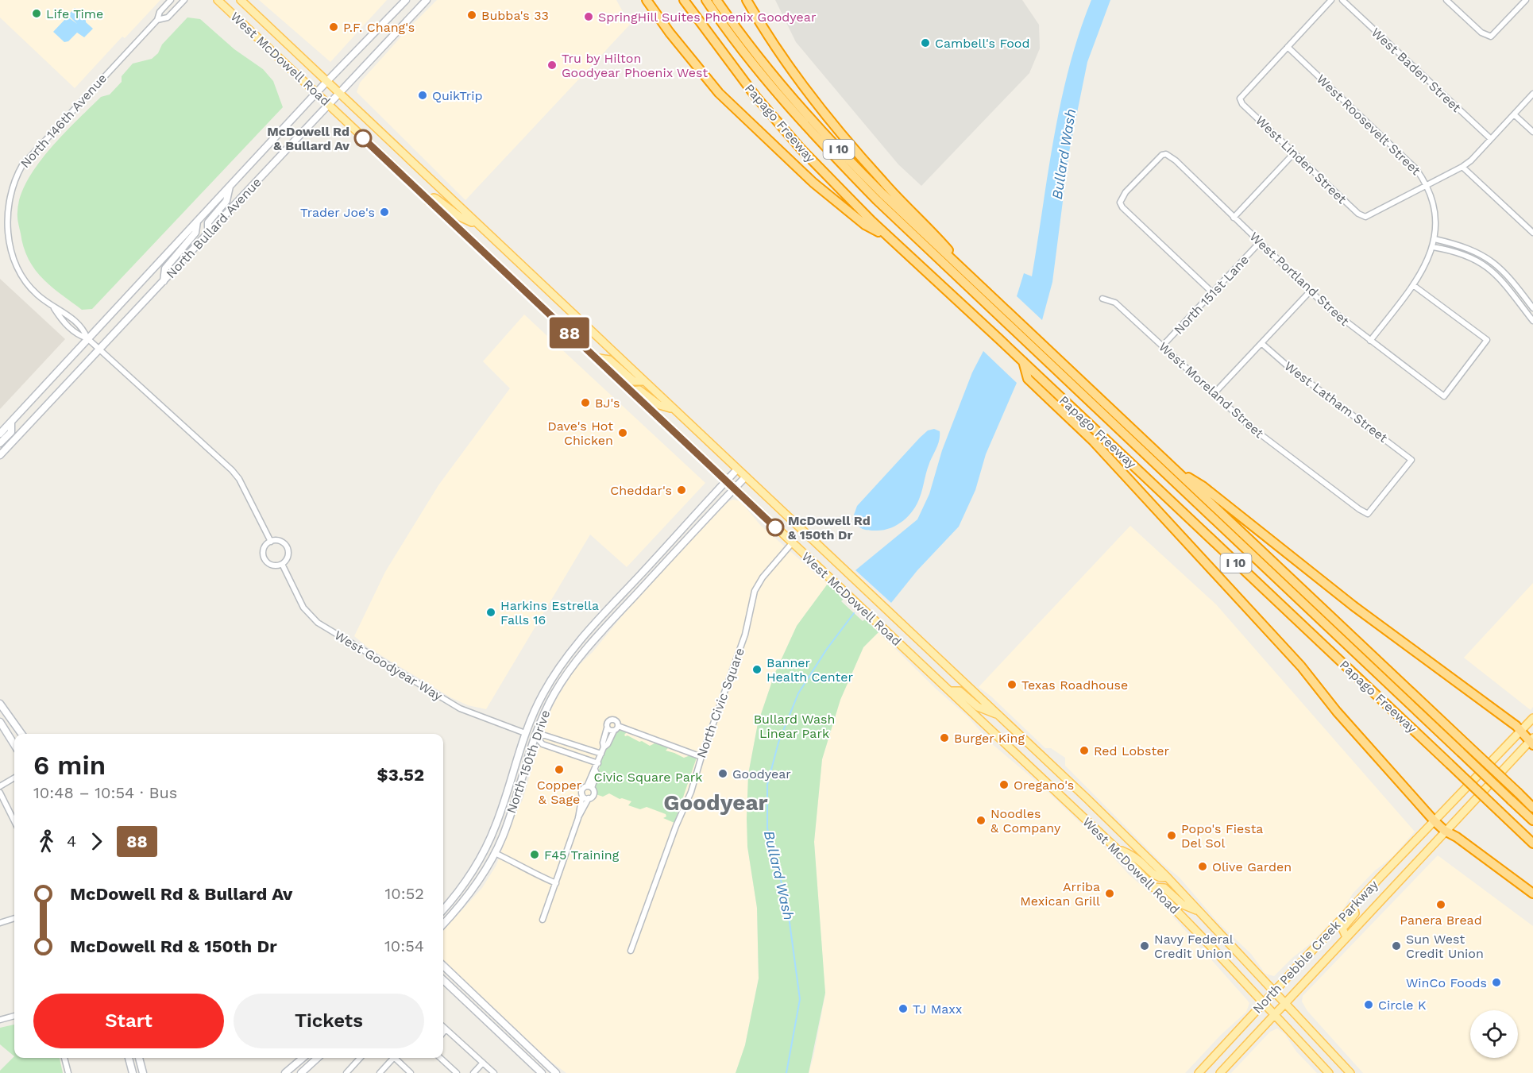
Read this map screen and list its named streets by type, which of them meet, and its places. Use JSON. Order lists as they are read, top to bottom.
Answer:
{
  "streets": {
    "highway": ["Papago Freeway", "I 10"],
    "main road": [
      "West McDowell Road",
      "North Bullard Avenue",
      "North 150th Drive",
      "North Pebble Creek Parkway"
    ],
    "street": [
      "West Baden Street",
      "North 146th Avenue",
      "West Roosevelt Street",
      "West Linden Street",
      "West Portland Street",
      "North 151st Lane",
      "West Moreland Street",
      "West Latham Street",
      "West Goodyear Way",
      "North Civic Square"
    ]
  },
  "crossings": [
    ["West McDowell Road", "North Bullard Avenue"],
    ["West McDowell Road", "North Civic Square"],
    ["West McDowell Road", "North 150th Drive"],
    ["West McDowell Road", "North Pebble Creek Parkway"],
    ["West Roosevelt Street", "West Linden Street"],
    ["West Roosevelt Street", "West Portland Street"],
    ["West Portland Street", "North 151st Lane"],
    ["North 151st Lane", "West Moreland Street"],
    ["West Moreland Street", "West Latham Street"],
    ["West Goodyear Way", "North 150th Drive"]
  ],
  "districts": ["Goodyear"],
  "water": ["Bullard Wash"],
  "parks": ["Bullard Wash Linear Park", "Civic Square Park"],
  "places": [
    "Life Time",
    "Bubba's 33",
    "SpringHill Suites Phoenix Goodyear",
    "P.F. Chang's",
    "Cambell's Food",
    "Tru by Hilton Goodyear Phoenix West",
    "QuikTrip",
    "McDowell Rd & Bullard Av",
    "Trader Joe's",
    "BJ's",
    "Dave's Hot Chicken",
    "Cheddar's",
    "McDowell Rd & 150th Dr",
    "Harkins Estrella Falls 16",
    "Banner Health Center",
    "Texas Roadhouse",
    "Burger King",
    "Red Lobster",
    "Copper & Sage",
    "Goodyear",
    "Oregano's",
    "Noodles & Company",
    "Popo's Fiesta Del Sol",
    "F45 Training",
    "Olive Garden",
    "Arriba Mexican Grill",
    "Panera Bread",
    "Navy Federal Credit Union",
    "Sun West Credit Union",
    "WinCo Foods",
    "Circle K",
    "TJ Maxx"
  ],
  "lines": ["bus line 88"],
  "page": {
    "on_map": "88",
    "heading": ["6 min", "10:48 – 10:54 · Bus", "$3.52"],
    "legs": ["4", "88"],
    "list": [
      {
        "name": "McDowell Rd & Bullard Av",
        "value": "10:52"
      },
      {
        "name": "McDowell Rd & 150th Dr",
        "value": "10:54"
      }
    ],
    "buttons": ["Start", "Tickets"]
  }
}
